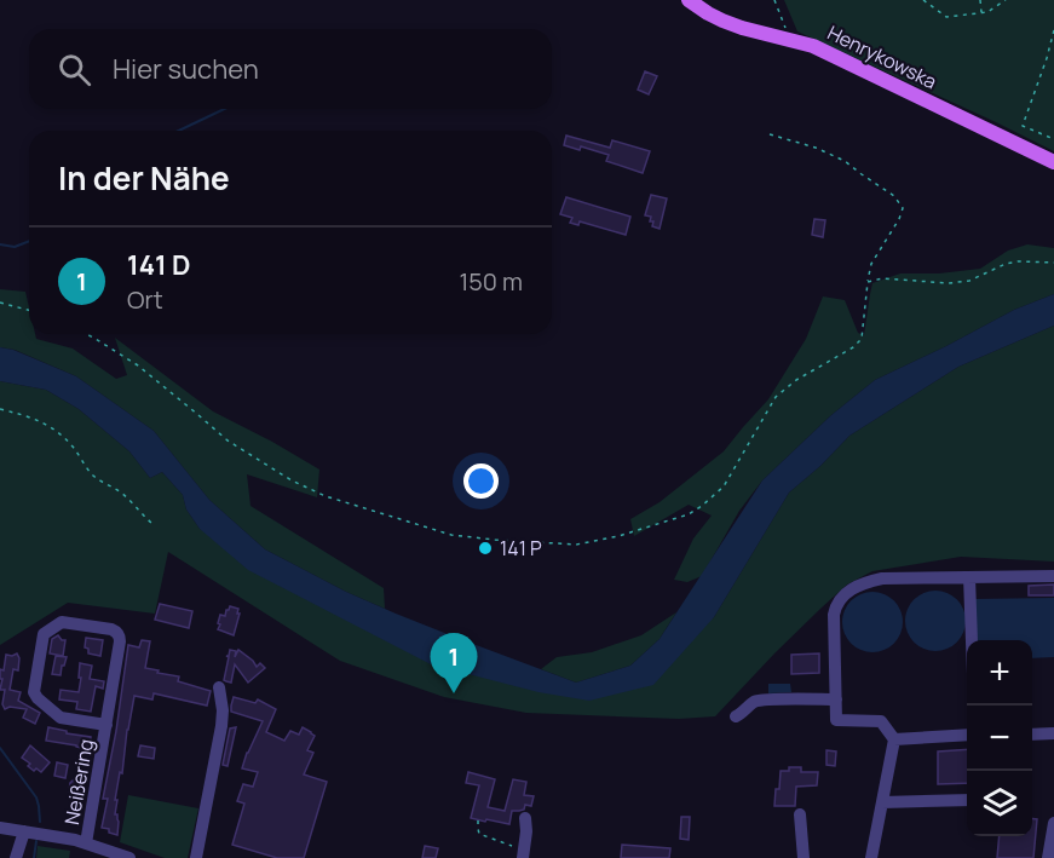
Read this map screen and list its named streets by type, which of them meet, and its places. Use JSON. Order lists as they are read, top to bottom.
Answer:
{
  "streets": {
    "main road": ["Henrykowska"],
    "street": ["Neißering"]
  },
  "places": ["141 P"],
  "page": {
    "search": "Hier suchen",
    "heading": "In der Nähe",
    "list": [
      {
        "mark": "1",
        "name": "141 D",
        "note": "Ort",
        "value": "150 m"
      }
    ],
    "pins": "1",
    "map_buttons": ["+", "−"]
  }
}
